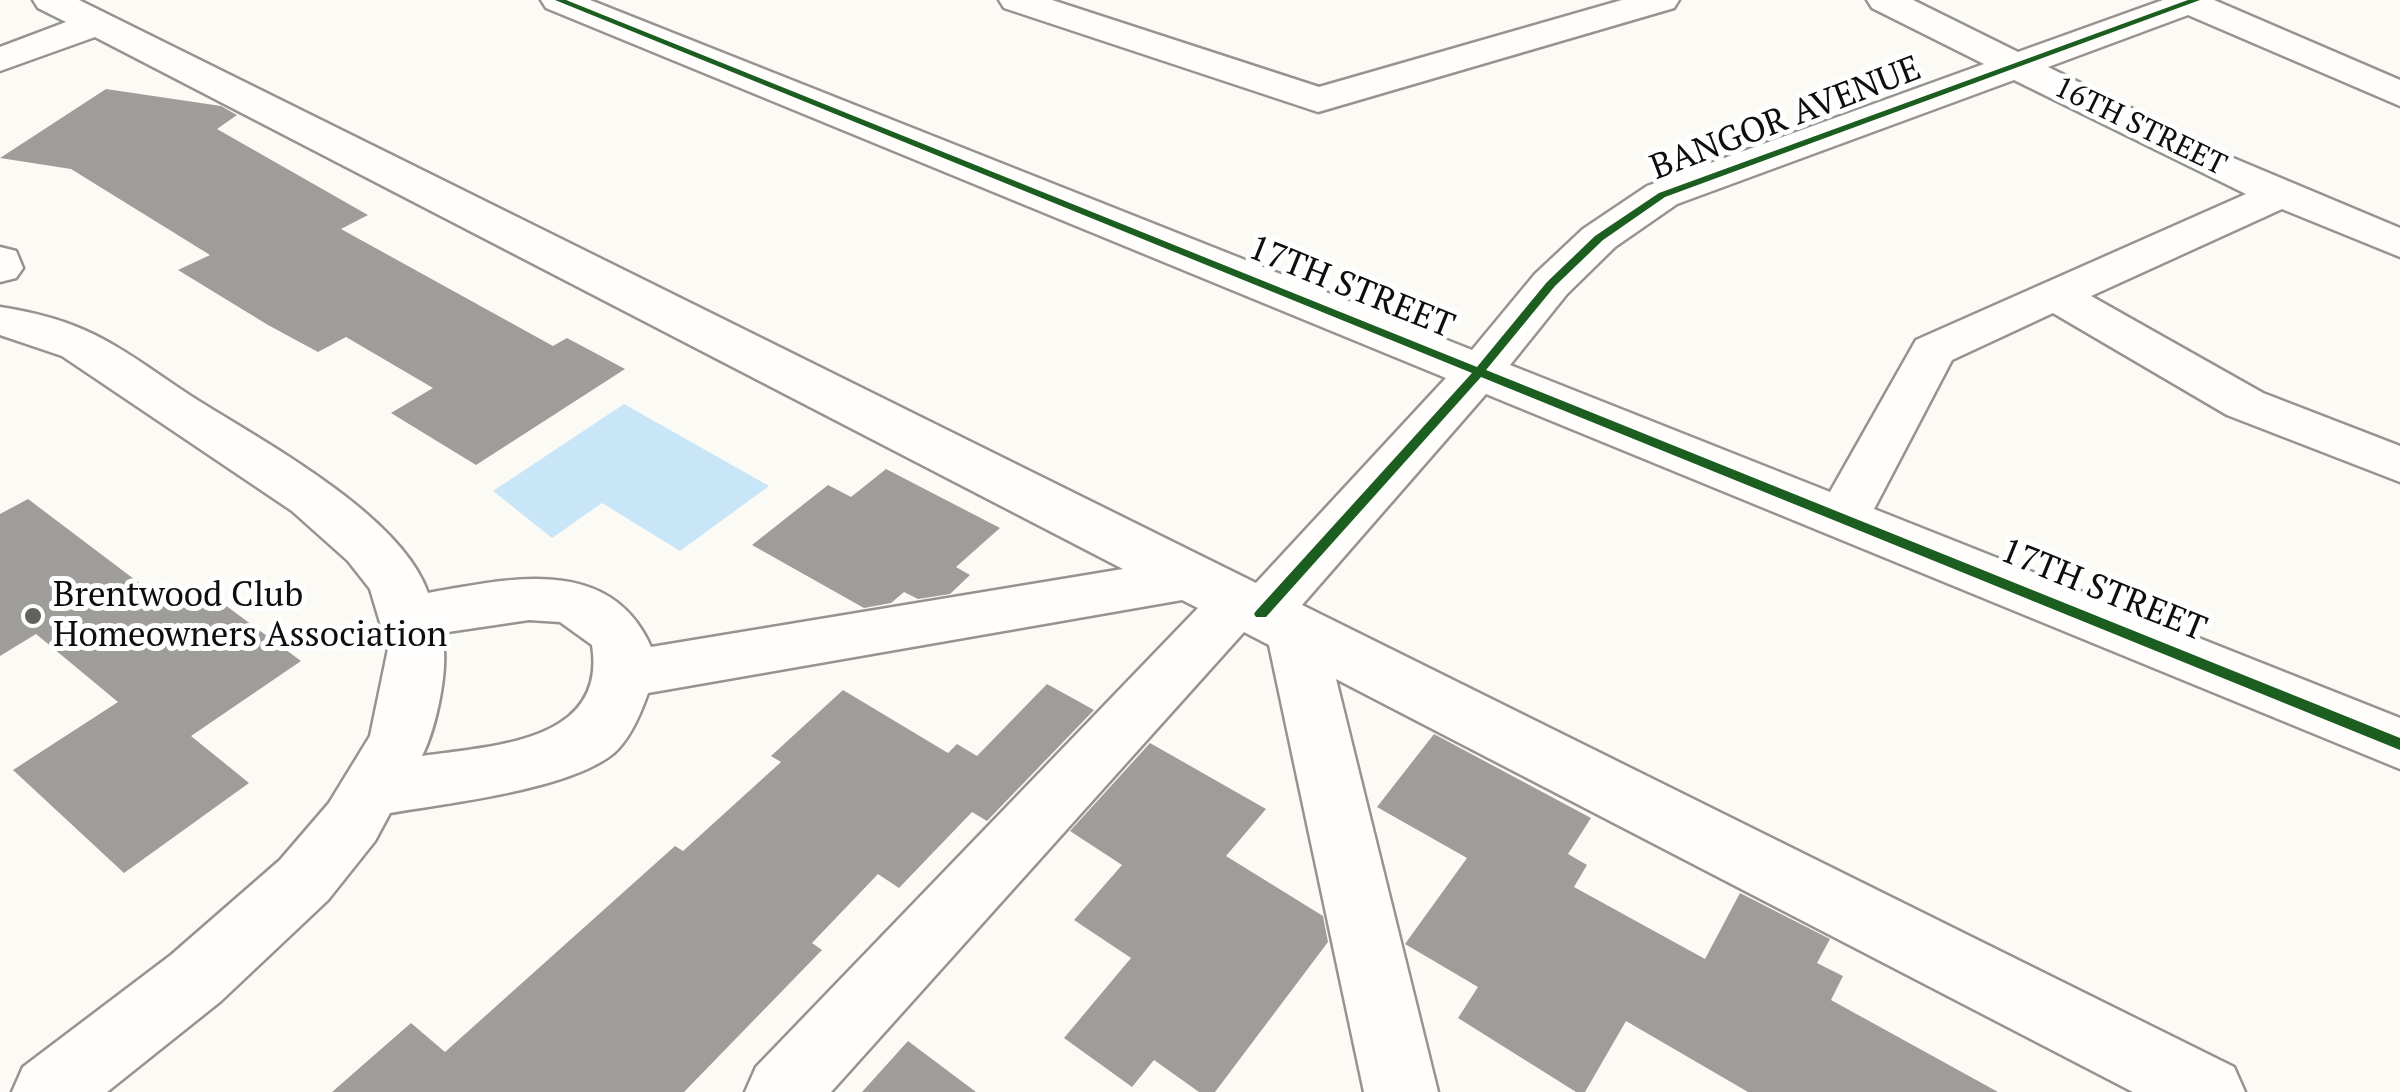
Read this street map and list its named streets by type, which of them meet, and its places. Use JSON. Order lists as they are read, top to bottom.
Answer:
{
  "streets": {
    "street": ["BANGOR AVENUE", "16TH STREET", "17TH STREET"]
  },
  "crossings": [
    ["BANGOR AVENUE", "16TH STREET"],
    ["BANGOR AVENUE", "17TH STREET"]
  ],
  "places": ["Brentwood Club Homeowners Association"]
}
